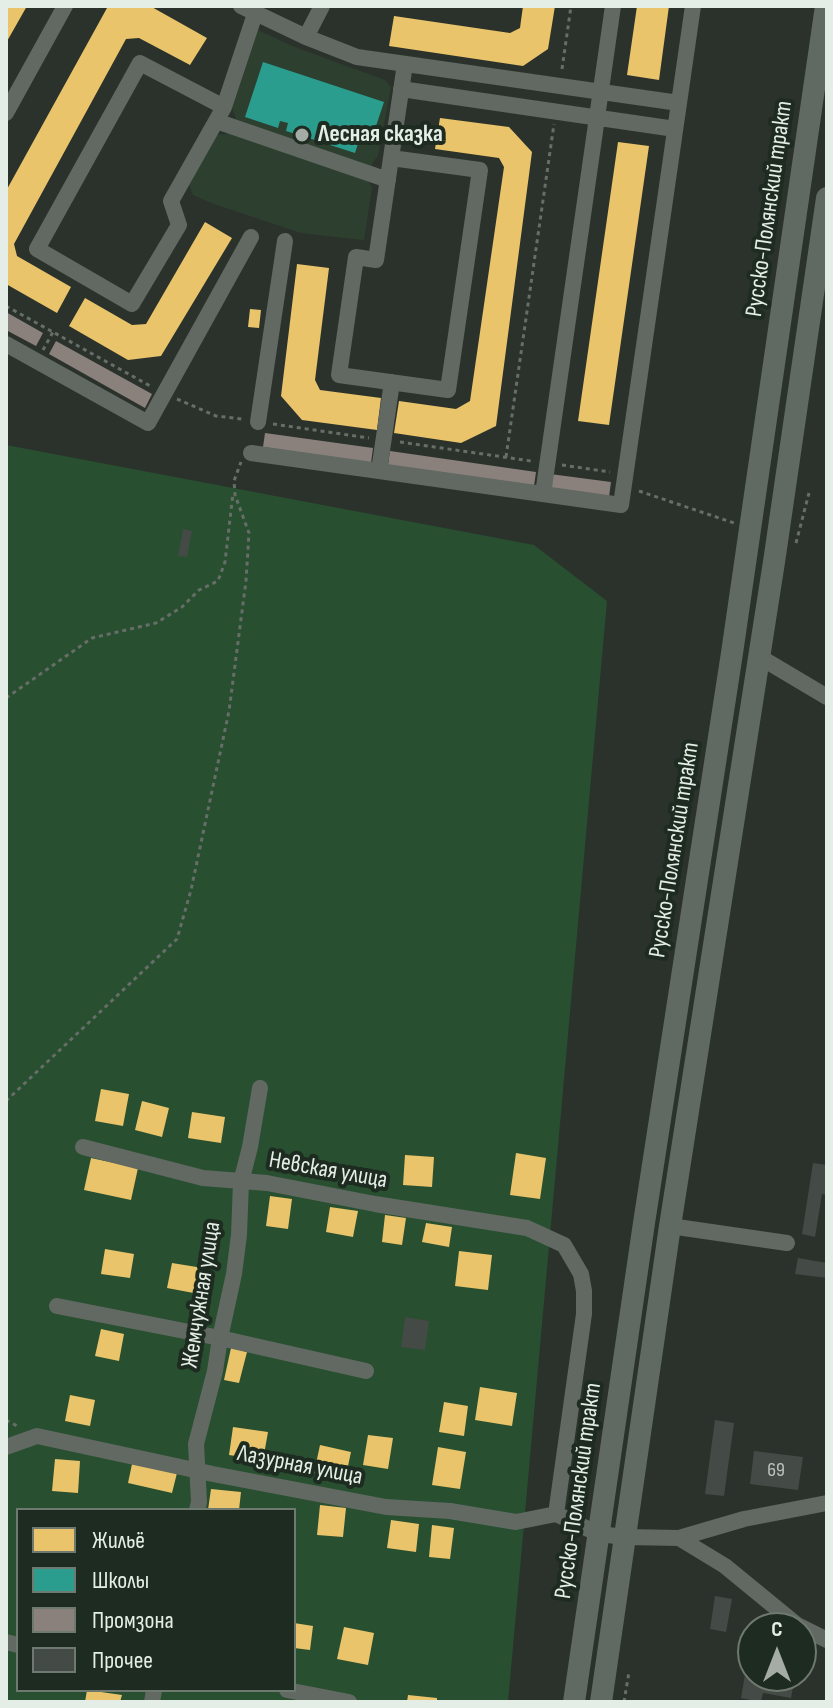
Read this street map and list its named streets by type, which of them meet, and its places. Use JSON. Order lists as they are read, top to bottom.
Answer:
{
  "streets": {
    "main road": ["Русско-Полянский тракт"],
    "street": ["Невская улица", "Жемчужная улица", "Лазурная улица"]
  },
  "crossings": [
    ["Невская улица", "Жемчужная улица"],
    ["Невская улица", "Лазурная улица"],
    ["Жемчужная улица", "Лазурная улица"]
  ],
  "places": ["Лесная сказка"],
  "house_numbers": ["69"],
  "legend": [
    "Жильё",
    "Школы",
    "Промзона",
    "Прочее"
  ],
  "north": "top"
}
